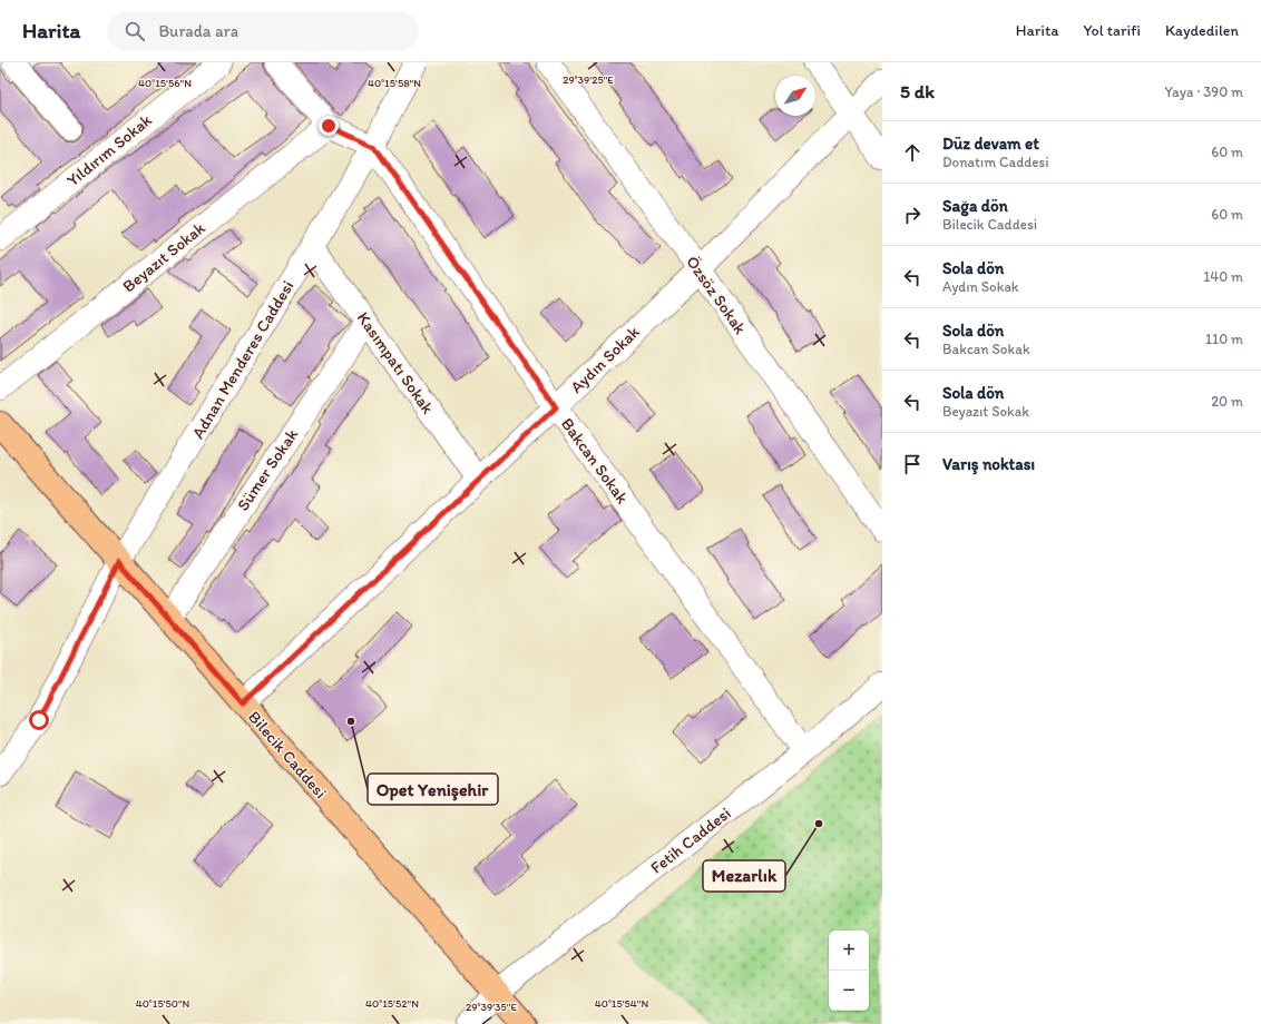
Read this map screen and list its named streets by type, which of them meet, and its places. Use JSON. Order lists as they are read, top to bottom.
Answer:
{
  "streets": {
    "main road": ["Bilecik Caddesi"],
    "street": [
      "Yıldırım Sokak",
      "Beyazıt Sokak",
      "Özsöz Sokak",
      "Adnan Menderes Caddesi",
      "Aydın Sokak",
      "Kasımpatı Sokak",
      "Bakcan Sokak",
      "Sümer Sokak",
      "Fetih Caddesi"
    ]
  },
  "crossings": [
    ["Özsöz Sokak", "Aydın Sokak"],
    ["Adnan Menderes Caddesi", "Kasımpatı Sokak"],
    ["Adnan Menderes Caddesi", "Bakcan Sokak"],
    ["Adnan Menderes Caddesi", "Bilecik Caddesi"],
    ["Aydın Sokak", "Kasımpatı Sokak"],
    ["Aydın Sokak", "Bakcan Sokak"],
    ["Aydın Sokak", "Bilecik Caddesi"],
    ["Kasımpatı Sokak", "Sümer Sokak"],
    ["Bakcan Sokak", "Fetih Caddesi"],
    ["Sümer Sokak", "Bilecik Caddesi"],
    ["Bilecik Caddesi", "Fetih Caddesi"]
  ],
  "places": ["Opet Yenişehir", "Mezarlık"],
  "north": "top right",
  "page": {
    "header": "Harita",
    "search": "Burada ara",
    "nav": ["Harita", "Yol tarifi", "Kaydedilen"],
    "heading": ["5 dk", "Yaya · 390 m"],
    "list": [
      ["Düz devam et", "Donatım Caddesi", "60 m"],
      ["Sağa dön", "Bilecik Caddesi", "60 m"],
      ["Sola dön", "Aydın Sokak", "140 m"],
      ["Sola dön", "Bakcan Sokak", "110 m"],
      ["Sola dön", "Beyazıt Sokak", "20 m"],
      "Varış noktası"
    ],
    "map_buttons": ["+", "−"]
  },
  "coordinates": [
    "29°39'25\"E",
    "40°15'56\"N",
    "40°15'58\"N",
    "40°15'50\"N",
    "40°15'52\"N",
    "40°15'54\"N",
    "29°39'35\"E"
  ]
}
